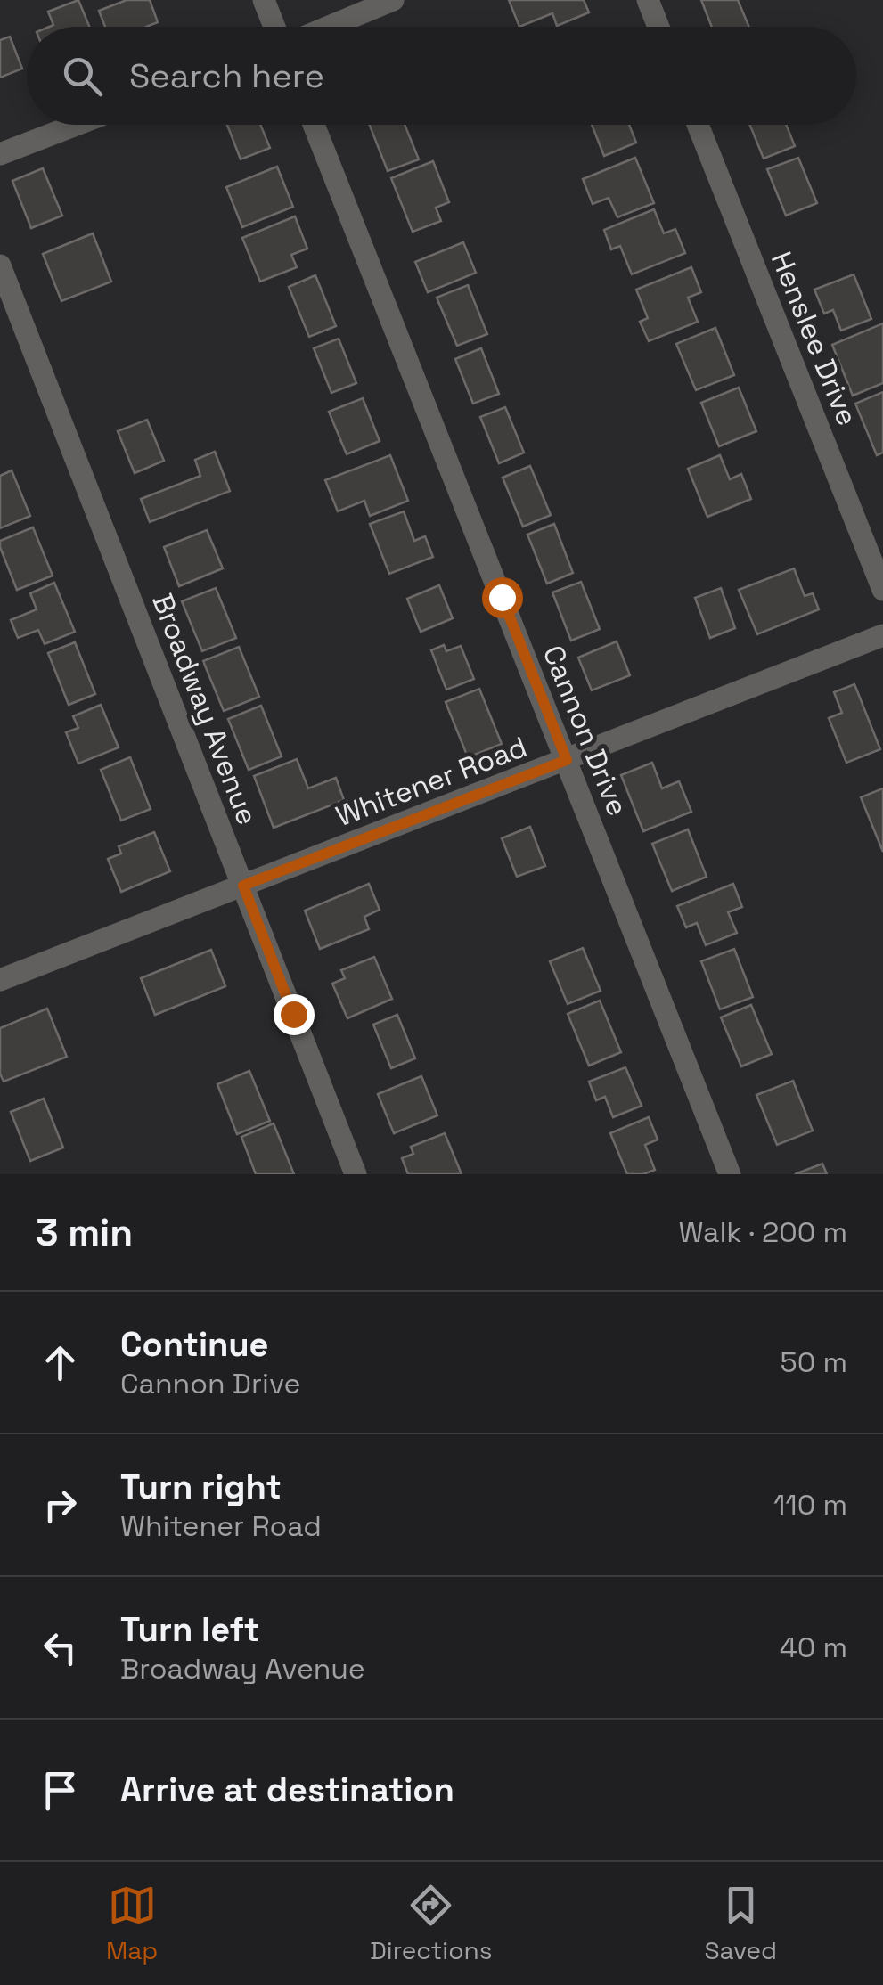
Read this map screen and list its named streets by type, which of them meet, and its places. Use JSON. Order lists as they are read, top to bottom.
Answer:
{
  "streets": {
    "street": [
      "Henslee Drive",
      "Broadway Avenue",
      "Cannon Drive",
      "Whitener Road"
    ]
  },
  "crossings": [
    ["Broadway Avenue", "Whitener Road"],
    ["Cannon Drive", "Whitener Road"]
  ],
  "page": {
    "search": "Search here",
    "heading": ["3 min", "Walk · 200 m"],
    "list": [
      ["Continue", "Cannon Drive", "50 m"],
      ["Turn right", "Whitener Road", "110 m"],
      ["Turn left", "Broadway Avenue", "40 m"],
      "Arrive at destination"
    ],
    "nav": ["Map", "Directions", "Saved"]
  }
}
